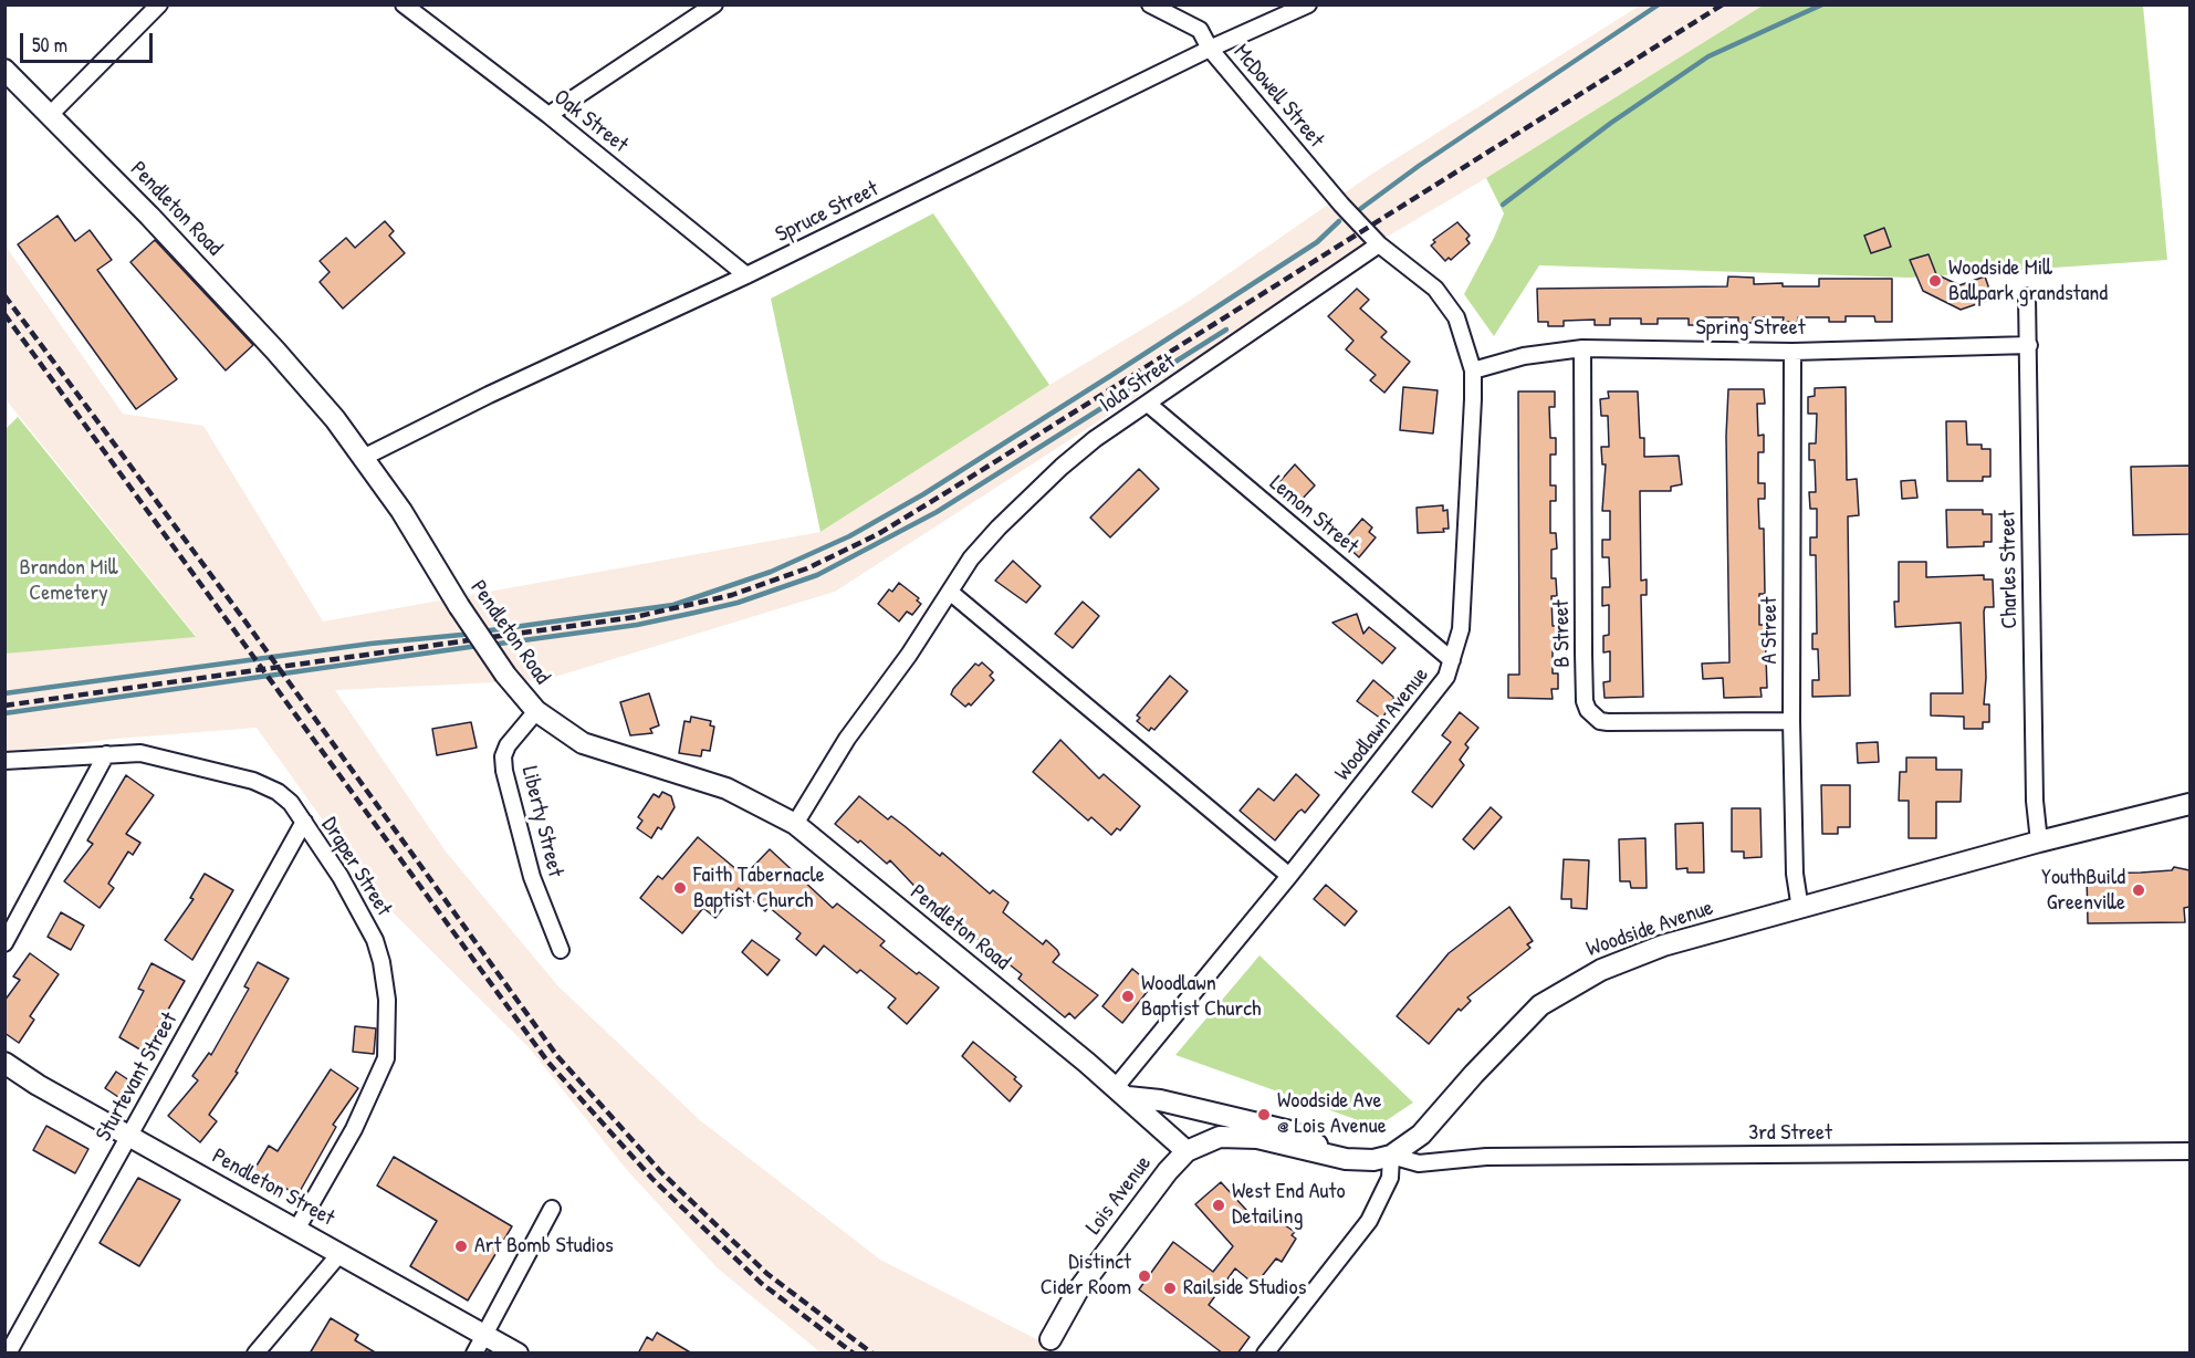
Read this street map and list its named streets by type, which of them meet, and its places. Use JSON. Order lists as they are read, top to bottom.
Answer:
{
  "streets": {
    "street": [
      "McDowell Street",
      "Oak Street",
      "Pendleton Road",
      "Spruce Street",
      "Spring Street",
      "Iola Street",
      "Lemon Street",
      "Charles Street",
      "A Street",
      "B Street",
      "Woodlawn Avenue",
      "Liberty Street",
      "Draper Street",
      "Woodside Avenue",
      "Sturtevant Street",
      "3rd Street",
      "Pendleton Street",
      "Lois Avenue"
    ]
  },
  "crossings": [
    ["McDowell Street", "Spruce Street"],
    ["McDowell Street", "Woodlawn Avenue"],
    ["Oak Street", "Spruce Street"],
    ["Pendleton Road", "Spruce Street"],
    ["Pendleton Road", "Iola Street"],
    ["Pendleton Road", "Woodlawn Avenue"],
    ["Pendleton Road", "Liberty Street"],
    ["Pendleton Road", "Lois Avenue"],
    ["Spring Street", "Charles Street"],
    ["Spring Street", "A Street"],
    ["Spring Street", "B Street"],
    ["Spring Street", "Woodlawn Avenue"],
    ["Iola Street", "Lemon Street"],
    ["Iola Street", "Woodlawn Avenue"],
    ["Lemon Street", "Woodlawn Avenue"],
    ["Charles Street", "Woodside Avenue"],
    ["A Street", "B Street"],
    ["A Street", "Woodside Avenue"],
    ["Draper Street", "Sturtevant Street"],
    ["Draper Street", "Pendleton Street"],
    ["Woodside Avenue", "3rd Street"],
    ["Sturtevant Street", "Pendleton Street"]
  ],
  "parks": ["Brandon Mill Cemetery"],
  "places": [
    "Woodside Mill Ballpark grandstand",
    "Faith Tabernacle Baptist Church",
    "YouthBuild Greenville",
    "Woodlawn Baptist Church",
    "Woodside Ave @ Lois Avenue",
    "West End Auto Detailing",
    "Art Bomb Studios",
    "Distinct Cider Room",
    "Railside Studios"
  ],
  "scale_bar": "50 m"
}
